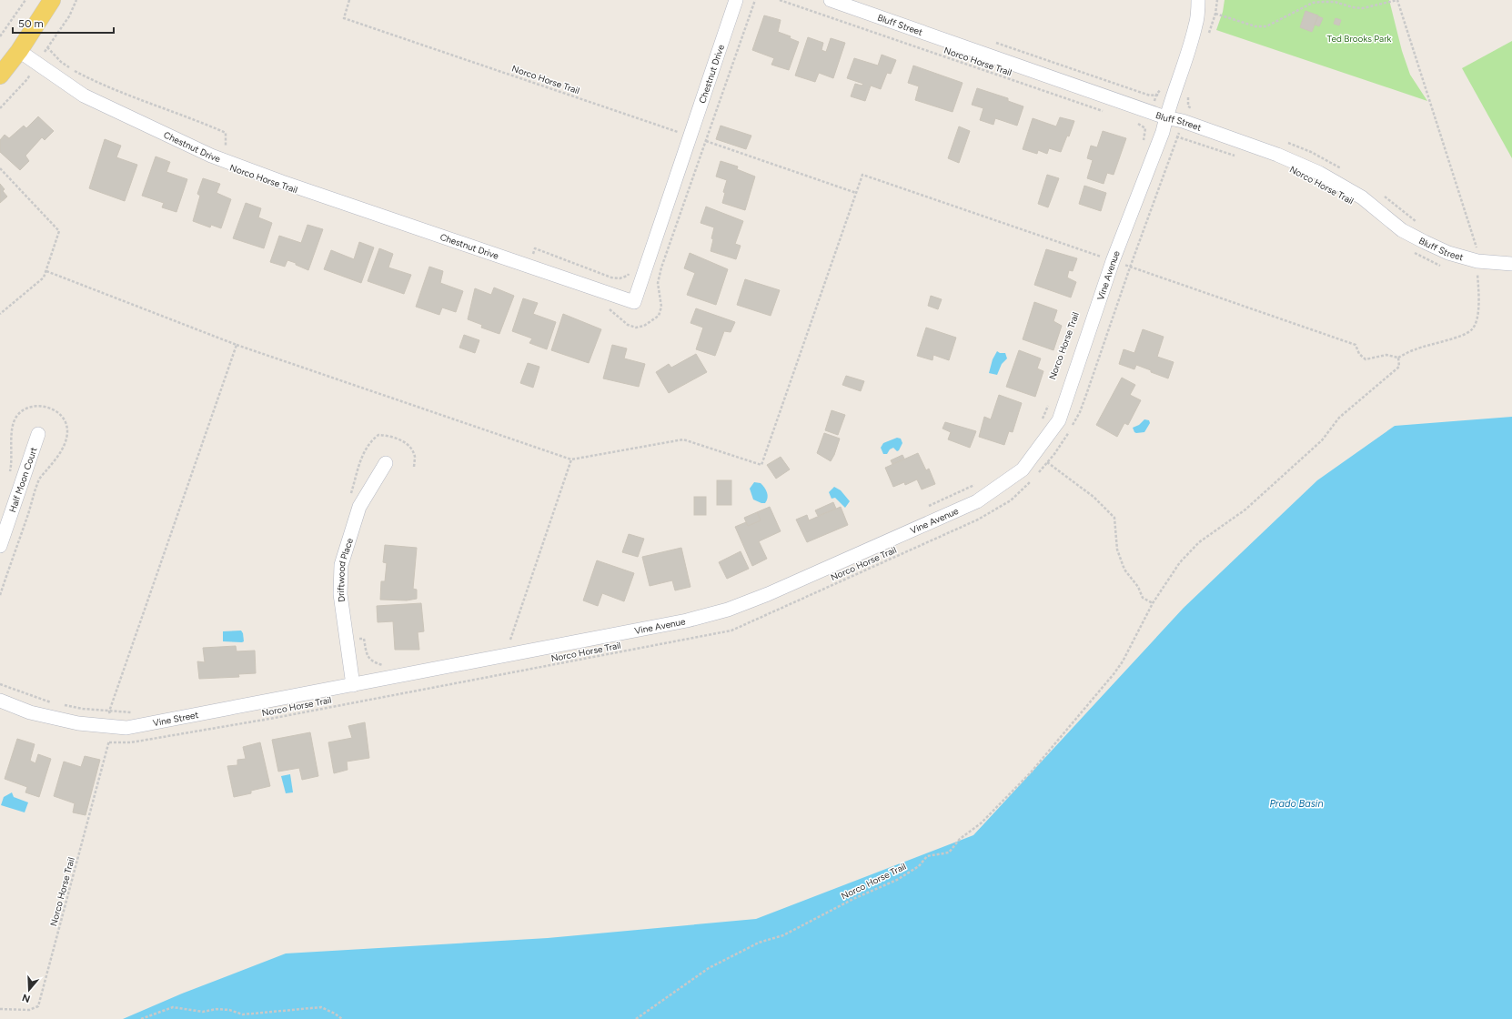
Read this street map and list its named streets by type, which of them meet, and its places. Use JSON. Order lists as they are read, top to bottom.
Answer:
{
  "streets": {
    "street": [
      "Bluff Street",
      "Chestnut Drive",
      "Vine Avenue",
      "Half Moon Court",
      "Driftwood Place",
      "Vine Street"
    ],
    "path": ["Norco Horse Trail"]
  },
  "crossings": [
    ["Bluff Street", "Vine Avenue"],
    ["Norco Horse Trail", "Chestnut Drive"],
    ["Norco Horse Trail", "Vine Street"],
    ["Vine Avenue", "Driftwood Place"],
    ["Vine Avenue", "Vine Street"],
    ["Driftwood Place", "Vine Street"]
  ],
  "water": ["Prado Basin"],
  "parks": ["Ted Brooks Park"],
  "scale_bar": "50 m",
  "north": "bottom"
}
